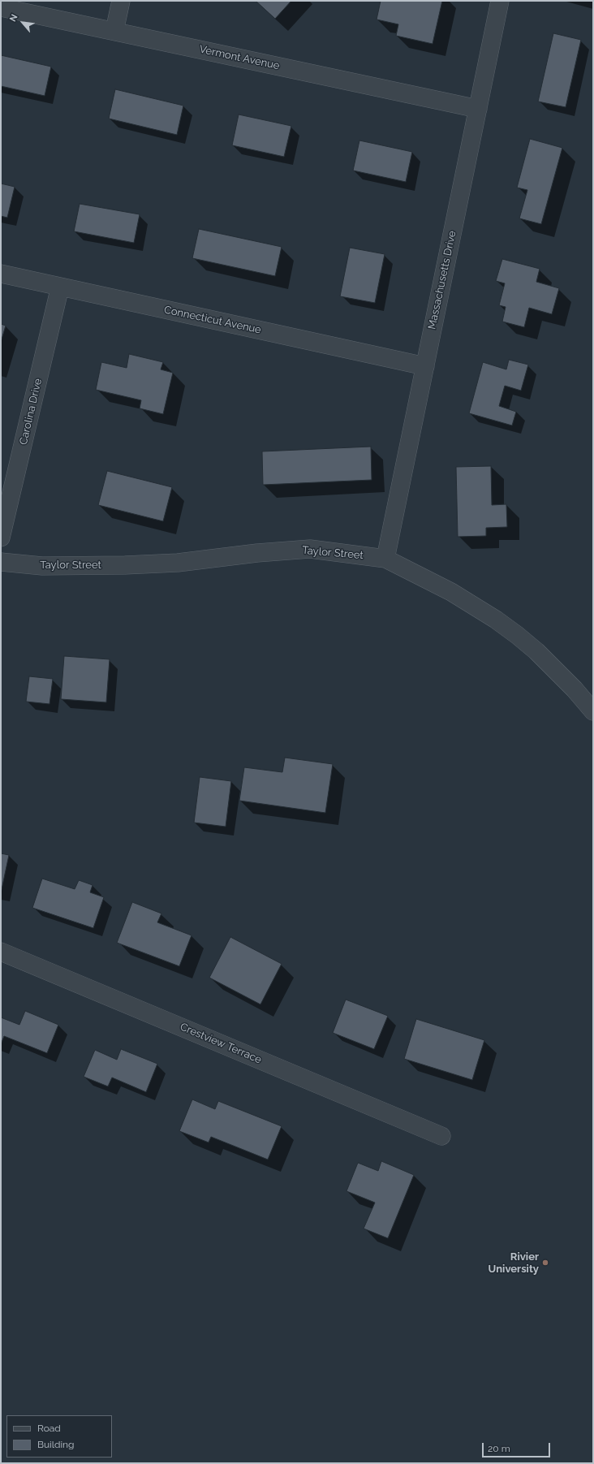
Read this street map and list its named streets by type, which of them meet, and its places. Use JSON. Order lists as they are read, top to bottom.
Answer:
{
  "streets": {
    "street": [
      "Vermont Avenue",
      "Massachusetts Drive",
      "Connecticut Avenue",
      "Carolina Drive",
      "Taylor Street",
      "Crestview Terrace"
    ]
  },
  "crossings": [
    ["Vermont Avenue", "Massachusetts Drive"],
    ["Massachusetts Drive", "Connecticut Avenue"],
    ["Massachusetts Drive", "Taylor Street"],
    ["Connecticut Avenue", "Carolina Drive"]
  ],
  "places": ["Rivier University"],
  "legend": ["Road", "Building"],
  "scale_bar": "20 m",
  "north": "top left"
}
